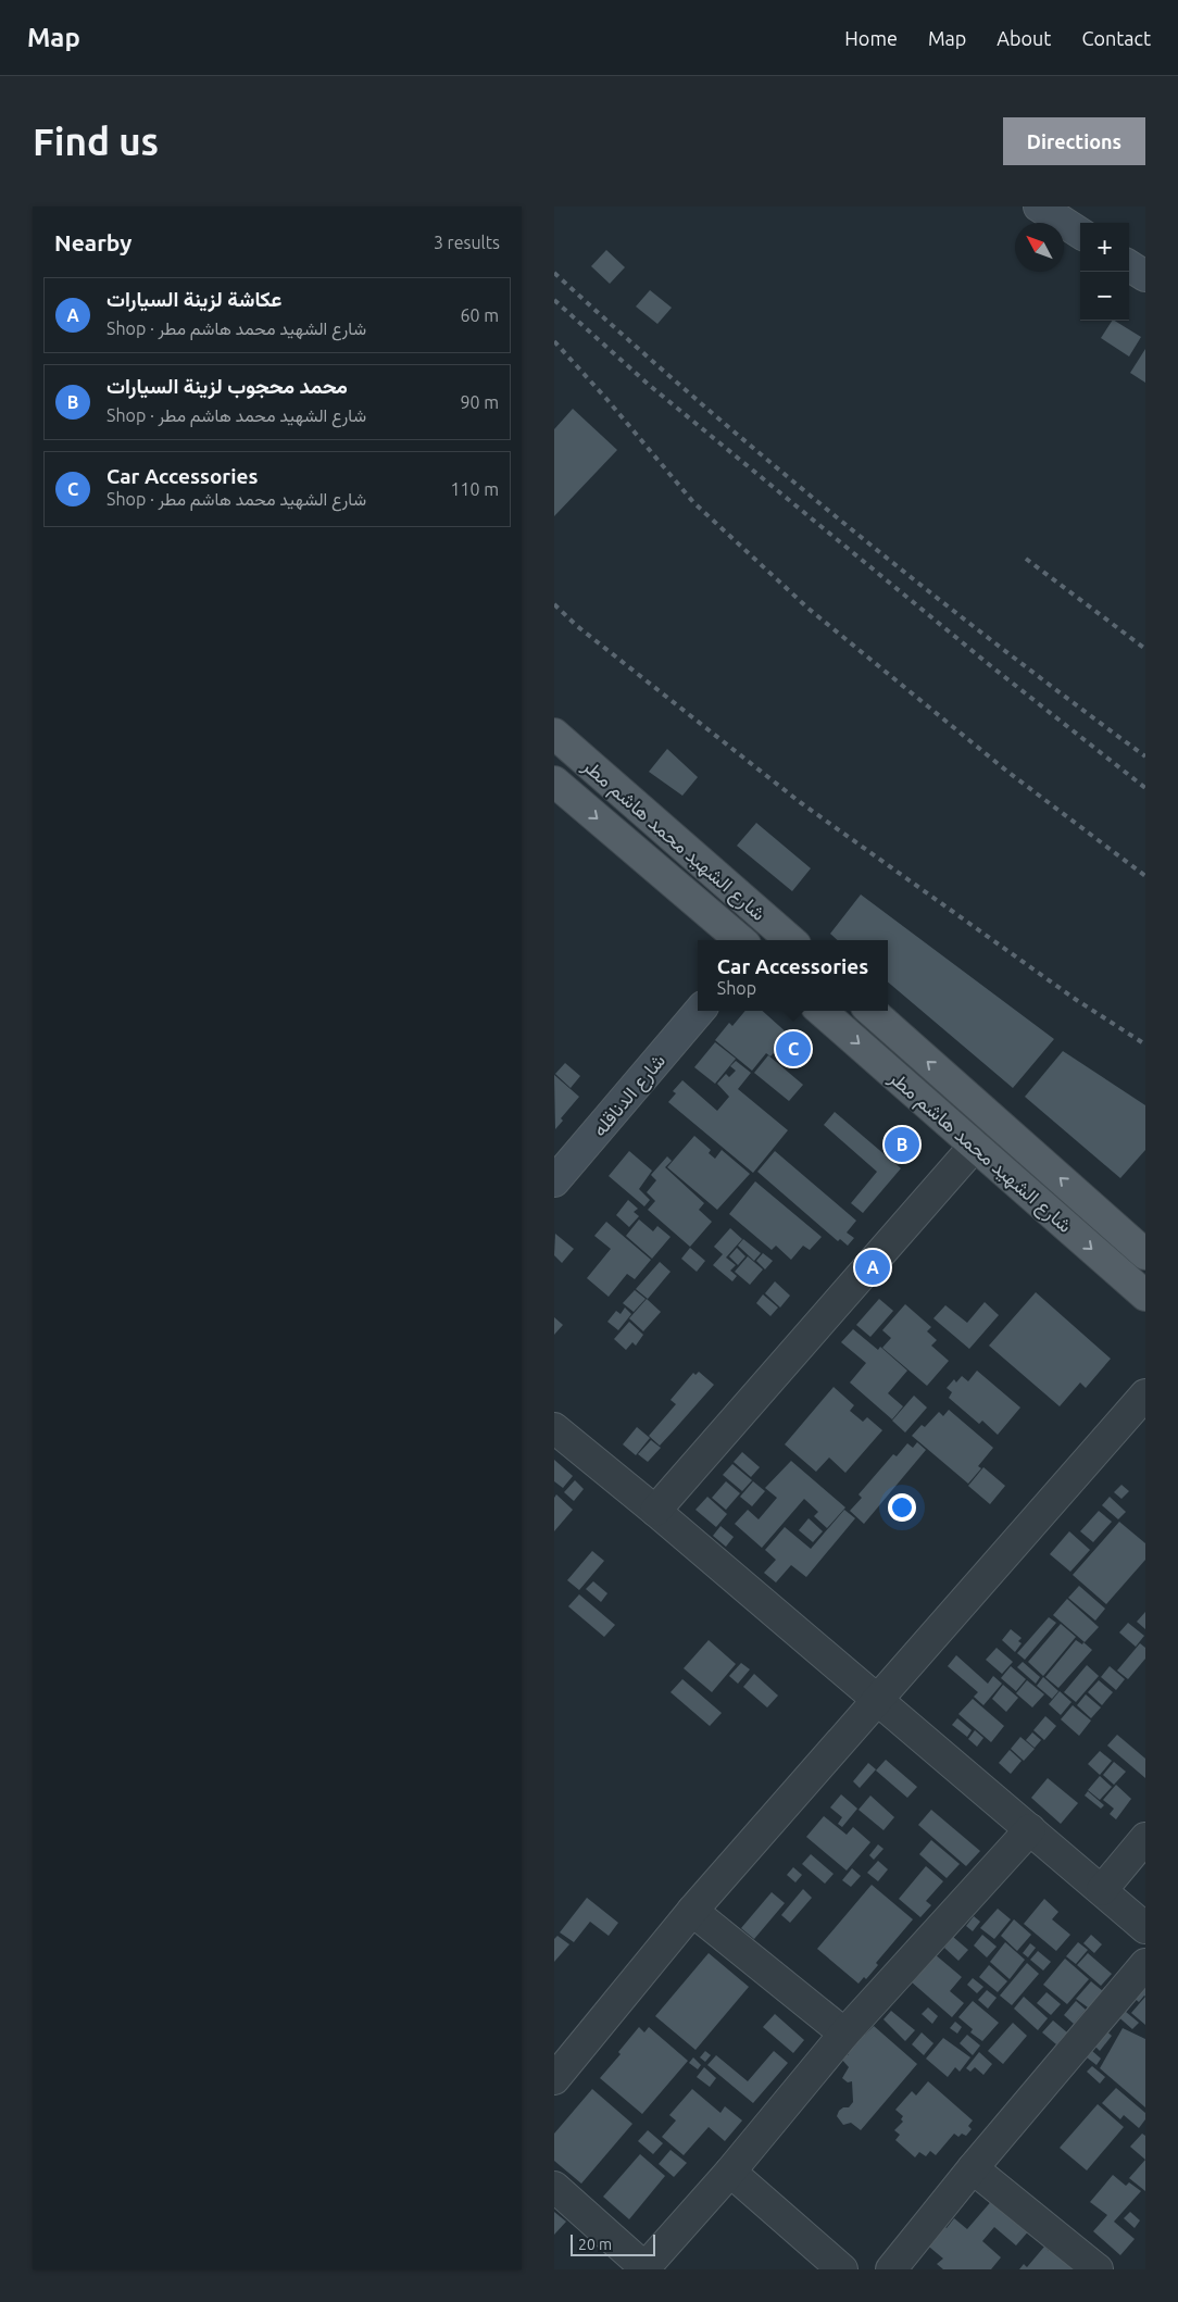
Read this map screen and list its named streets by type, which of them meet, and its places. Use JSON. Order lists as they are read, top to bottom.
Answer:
{
  "streets": {
    "main road": ["شارع الشهيد محمد هاشم مطر"],
    "street": ["شارع الدناقله"]
  },
  "scale_bar": "20 m",
  "north": "top left",
  "page": {
    "header": "Map",
    "nav": [
      "Home",
      "Map",
      "About",
      "Contact"
    ],
    "buttons": "Directions",
    "title": "Find us",
    "heading": ["Nearby", "3 results"],
    "map_buttons": ["+", "−"],
    "list": [
      {
        "mark": "A",
        "name": "عكاشة لزينة السيارات",
        "note": "Shop · شارع الشهيد محمد هاشم مطر",
        "value": "60 m"
      },
      {
        "mark": "B",
        "name": "محمد محجوب لزينة السيارات",
        "note": "Shop · شارع الشهيد محمد هاشم مطر",
        "value": "90 m"
      },
      {
        "mark": "C",
        "name": "Car Accessories",
        "note": "Shop · شارع الشهيد محمد هاشم مطر",
        "value": "110 m"
      }
    ],
    "popup": ["Car Accessories", "Shop"],
    "pins": ["C", "B", "A"],
    "scale": "20 m"
  }
}
